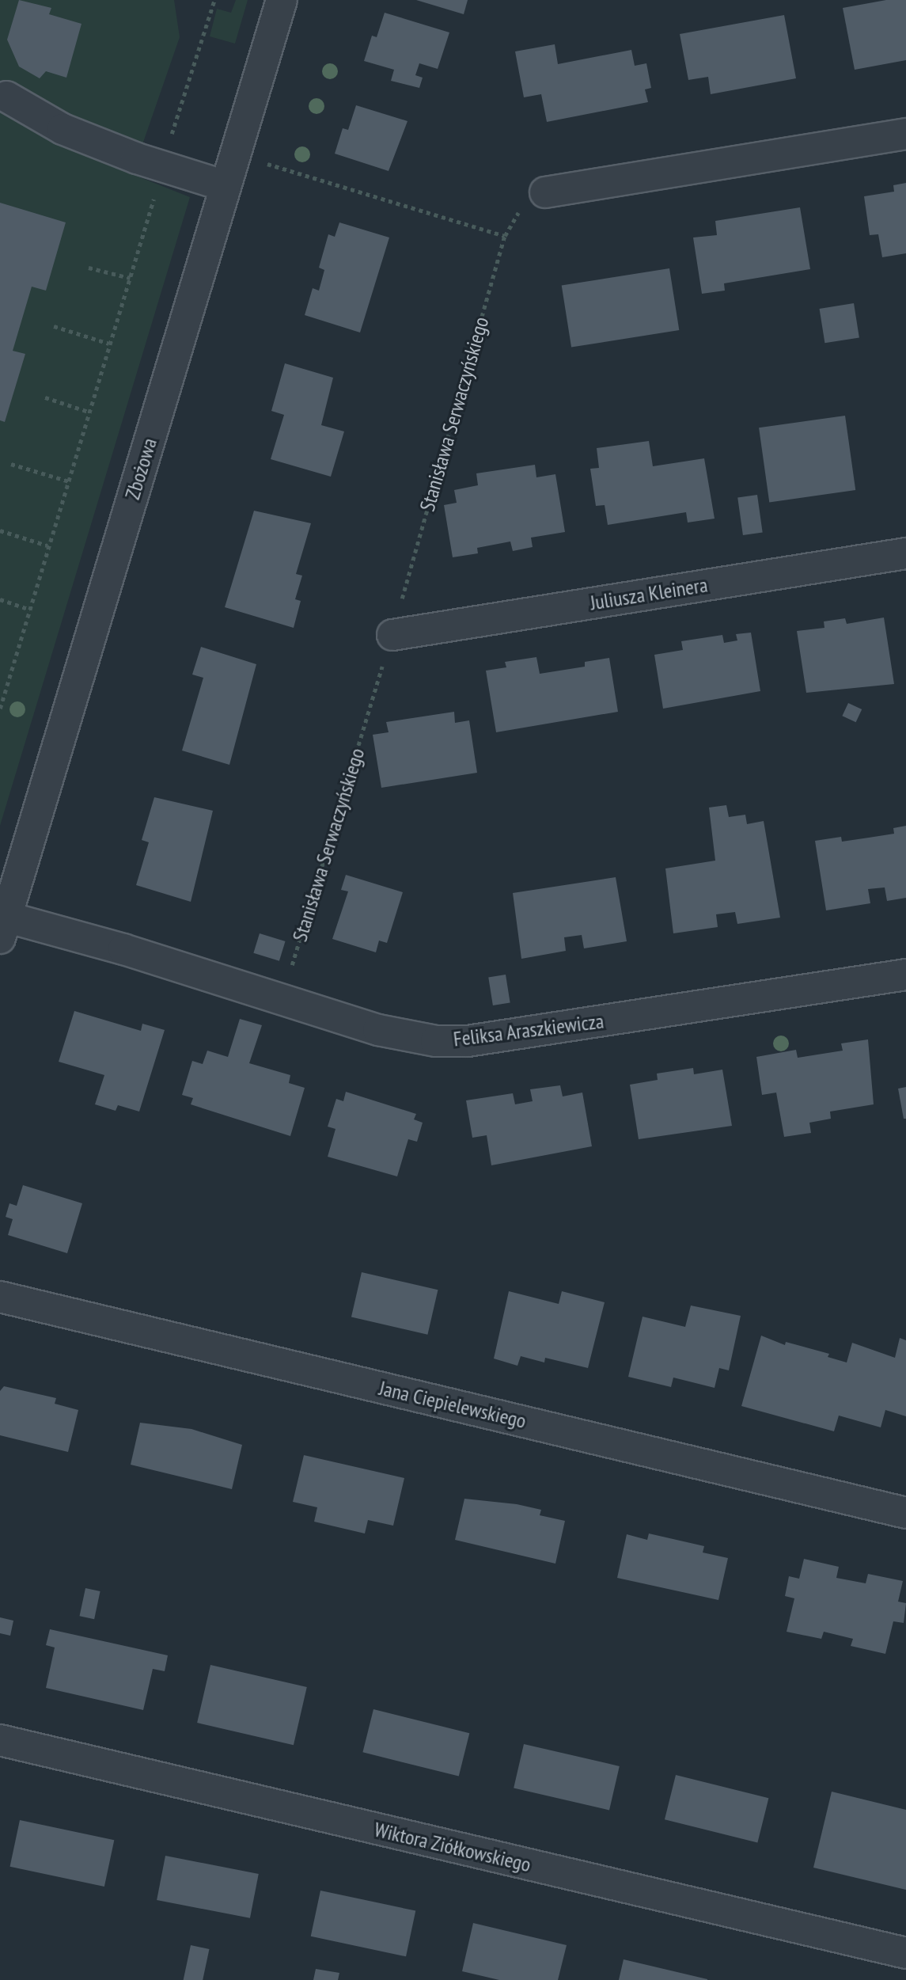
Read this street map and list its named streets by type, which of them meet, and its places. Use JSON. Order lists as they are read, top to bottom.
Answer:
{
  "streets": {
    "street": [
      "Zbożowa",
      "Juliusza Kleinera",
      "Feliksa Araszkiewicza",
      "Jana Ciepielewskiego",
      "Wiktora Ziółkowskiego"
    ],
    "path": ["Stanisława Serwaczyńskiego"]
  },
  "crossings": [
    ["Stanisława Serwaczyńskiego", "Juliusza Kleinera"],
    ["Stanisława Serwaczyńskiego", "Feliksa Araszkiewicza"],
    ["Zbożowa", "Feliksa Araszkiewicza"]
  ]
}
